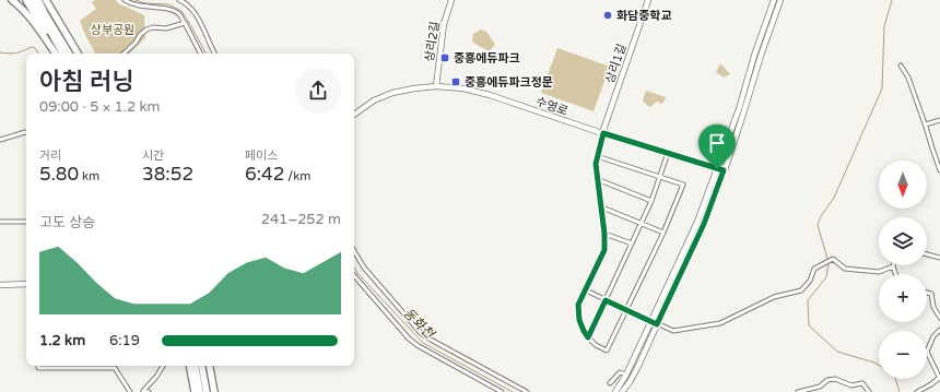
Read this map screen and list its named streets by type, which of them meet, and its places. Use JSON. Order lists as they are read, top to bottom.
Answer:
{
  "streets": {
    "main road": ["상리2길", "상리1길", "수영로"]
  },
  "crossings": [
    ["상리2길", "수영로"],
    ["상리1길", "수영로"]
  ],
  "water": ["동화천"],
  "parks": ["상부공원"],
  "places": {
    "other": ["화담중학교"],
    "transit": ["중흥에듀파크", "중흥에듀파크정문"]
  },
  "north": "bottom",
  "page": {
    "heading": ["아침 러닝", "09:00 · 5 × 1.2 km"],
    "stats": [
      ["거리", "5.80 km"],
      ["시간", "38:52"],
      ["페이스", "6:42 /km"]
    ],
    "map_buttons": ["+", "−"],
    "chart": ["고도 상승", "241–252 m"],
    "list": [
      {
        "name": "1.2 km",
        "note": "6:19"
      }
    ]
  }
}
